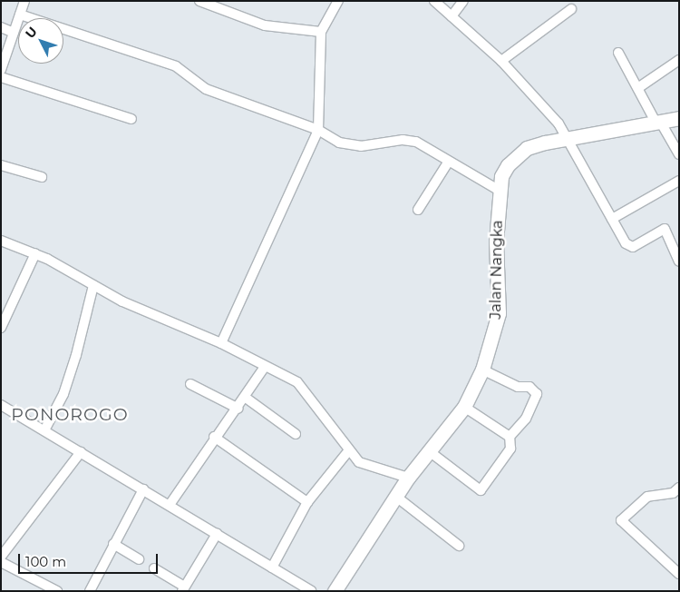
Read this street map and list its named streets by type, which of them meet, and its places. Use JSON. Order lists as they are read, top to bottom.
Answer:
{
  "streets": {
    "street": ["Jalan Nangka"]
  },
  "districts": ["PONOROGO"],
  "scale_bar": "100 m",
  "north": "top left"
}
